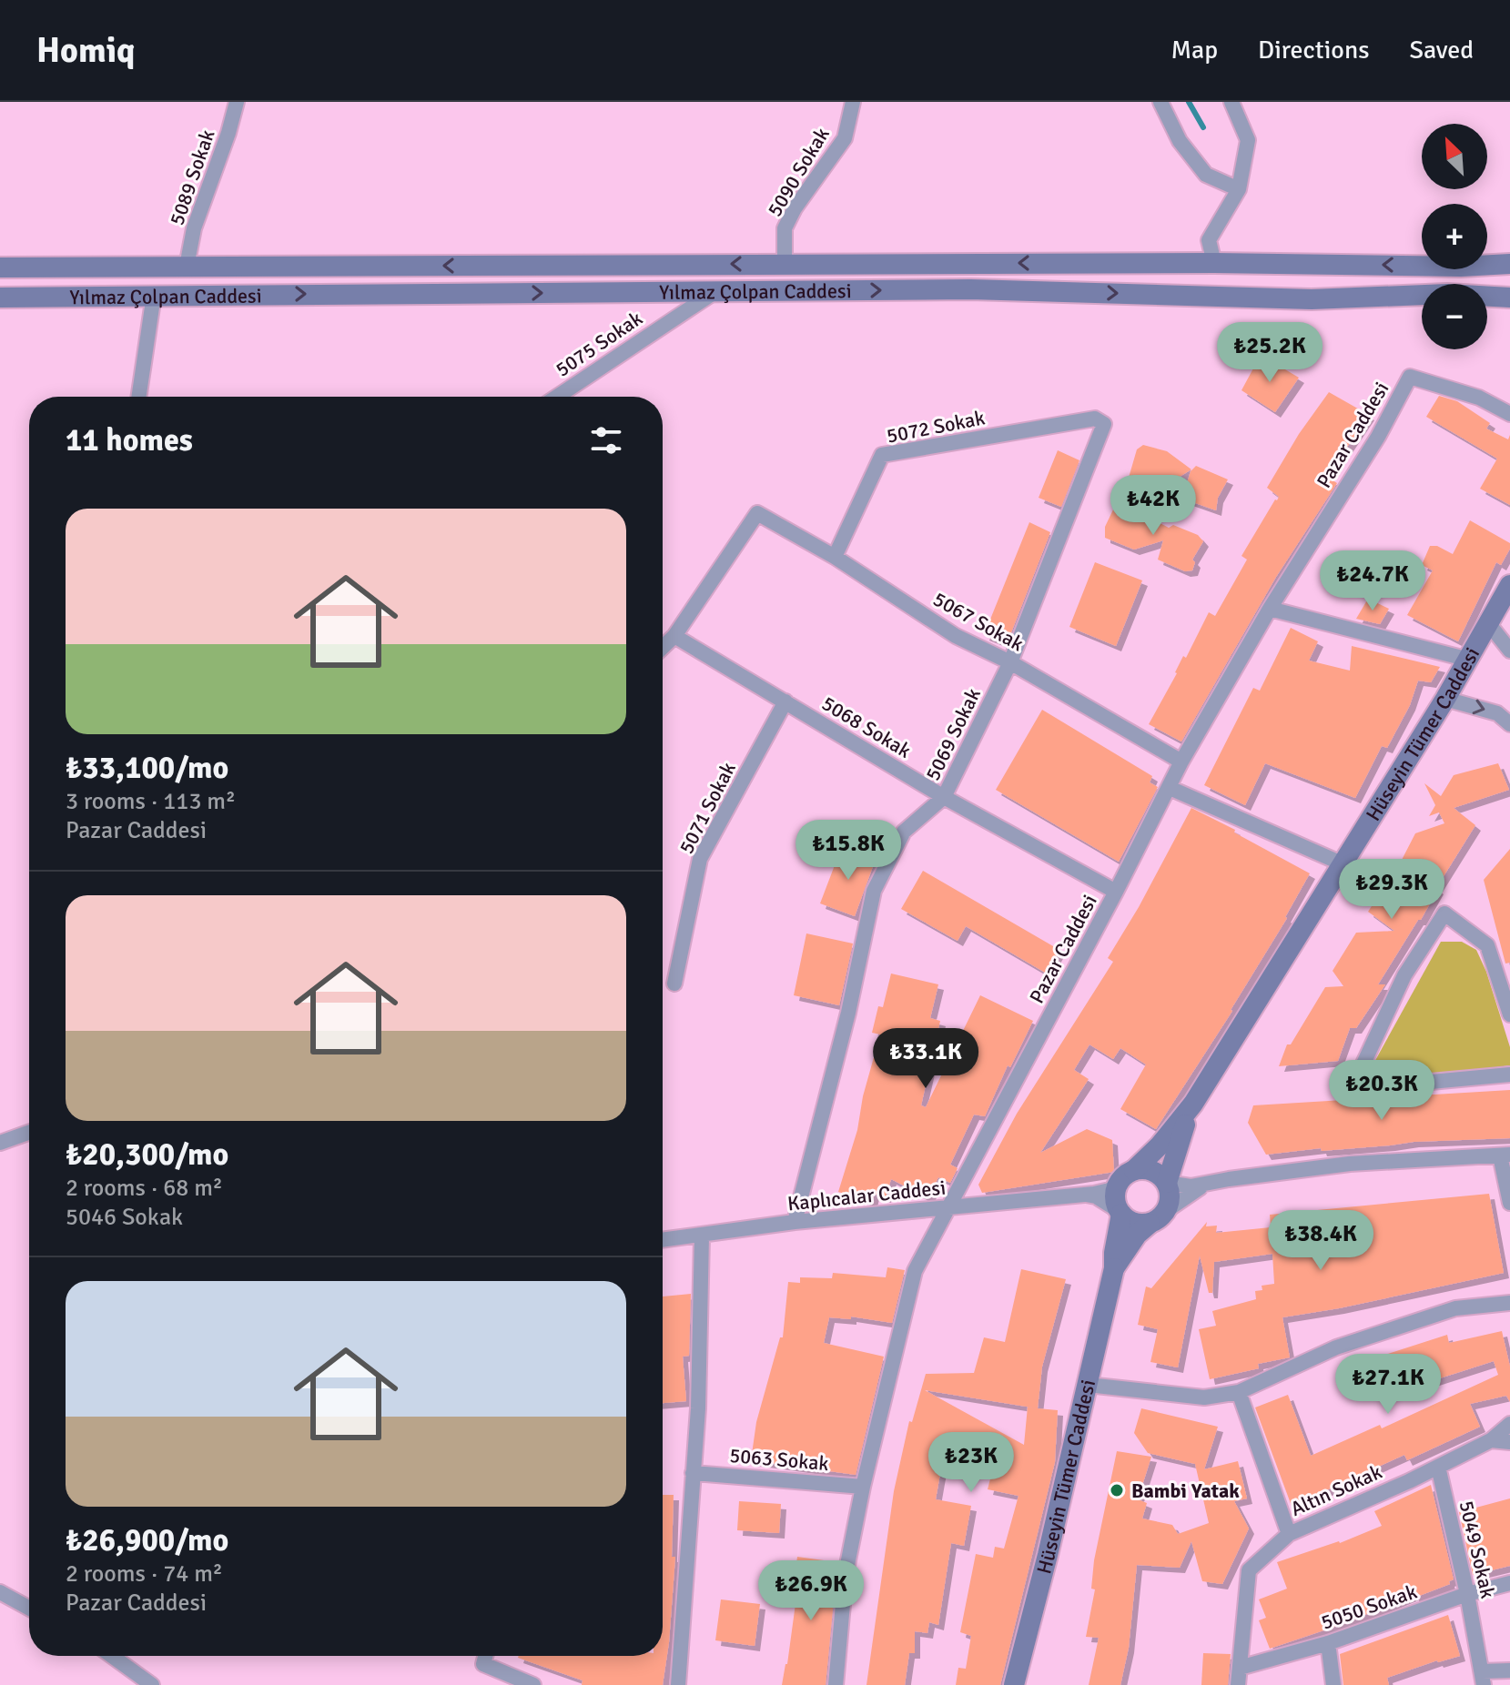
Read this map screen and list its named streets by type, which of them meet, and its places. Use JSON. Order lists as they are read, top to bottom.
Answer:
{
  "streets": {
    "main road": ["Yılmaz Çolpan Caddesi", "Hüseyin Tümer Caddesi"],
    "street": [
      "5090 Sokak",
      "5089 Sokak",
      "5075 Sokak",
      "5072 Sokak",
      "Pazar Caddesi",
      "5067 Sokak",
      "5068 Sokak",
      "5069 Sokak",
      "5071 Sokak",
      "Kaplıcalar Caddesi",
      "5063 Sokak",
      "Altın Sokak",
      "5049 Sokak",
      "5050 Sokak"
    ]
  },
  "crossings": [
    ["5090 Sokak", "Yılmaz Çolpan Caddesi"],
    ["5089 Sokak", "Yılmaz Çolpan Caddesi"],
    ["Yılmaz Çolpan Caddesi", "5075 Sokak"],
    ["5072 Sokak", "5067 Sokak"],
    ["5072 Sokak", "5069 Sokak"],
    ["Pazar Caddesi", "5067 Sokak"],
    ["Pazar Caddesi", "5068 Sokak"],
    ["Pazar Caddesi", "Kaplıcalar Caddesi"],
    ["Pazar Caddesi", "5063 Sokak"],
    ["5067 Sokak", "5068 Sokak"],
    ["5067 Sokak", "5069 Sokak"],
    ["5068 Sokak", "5069 Sokak"],
    ["5068 Sokak", "5071 Sokak"],
    ["Hüseyin Tümer Caddesi", "Kaplıcalar Caddesi"],
    ["5069 Sokak", "Kaplıcalar Caddesi"],
    ["Altın Sokak", "5049 Sokak"],
    ["Altın Sokak", "5050 Sokak"],
    ["5049 Sokak", "5050 Sokak"]
  ],
  "places": ["Bambi Yatak"],
  "north": "top left",
  "page": {
    "header": "Homiq",
    "nav": ["Map", "Directions", "Saved"],
    "map_buttons": ["+", "−"],
    "price": [
      "₺25.2K",
      "₺42K",
      "₺24.7K",
      "₺15.8K",
      "₺29.3K",
      "₺33.1K",
      "₺20.3K",
      "₺38.4K",
      "₺27.1K",
      "₺23K",
      "₺26.9K"
    ],
    "heading": "11 homes",
    "list": [
      {
        "name": "₺33,100/mo",
        "note": "3 rooms · 113 m² · Pazar Caddesi"
      },
      {
        "name": "₺20,300/mo",
        "note": "2 rooms · 68 m² · 5046 Sokak"
      },
      {
        "name": "₺26,900/mo",
        "note": "2 rooms · 74 m² · Pazar Caddesi"
      }
    ]
  }
}
